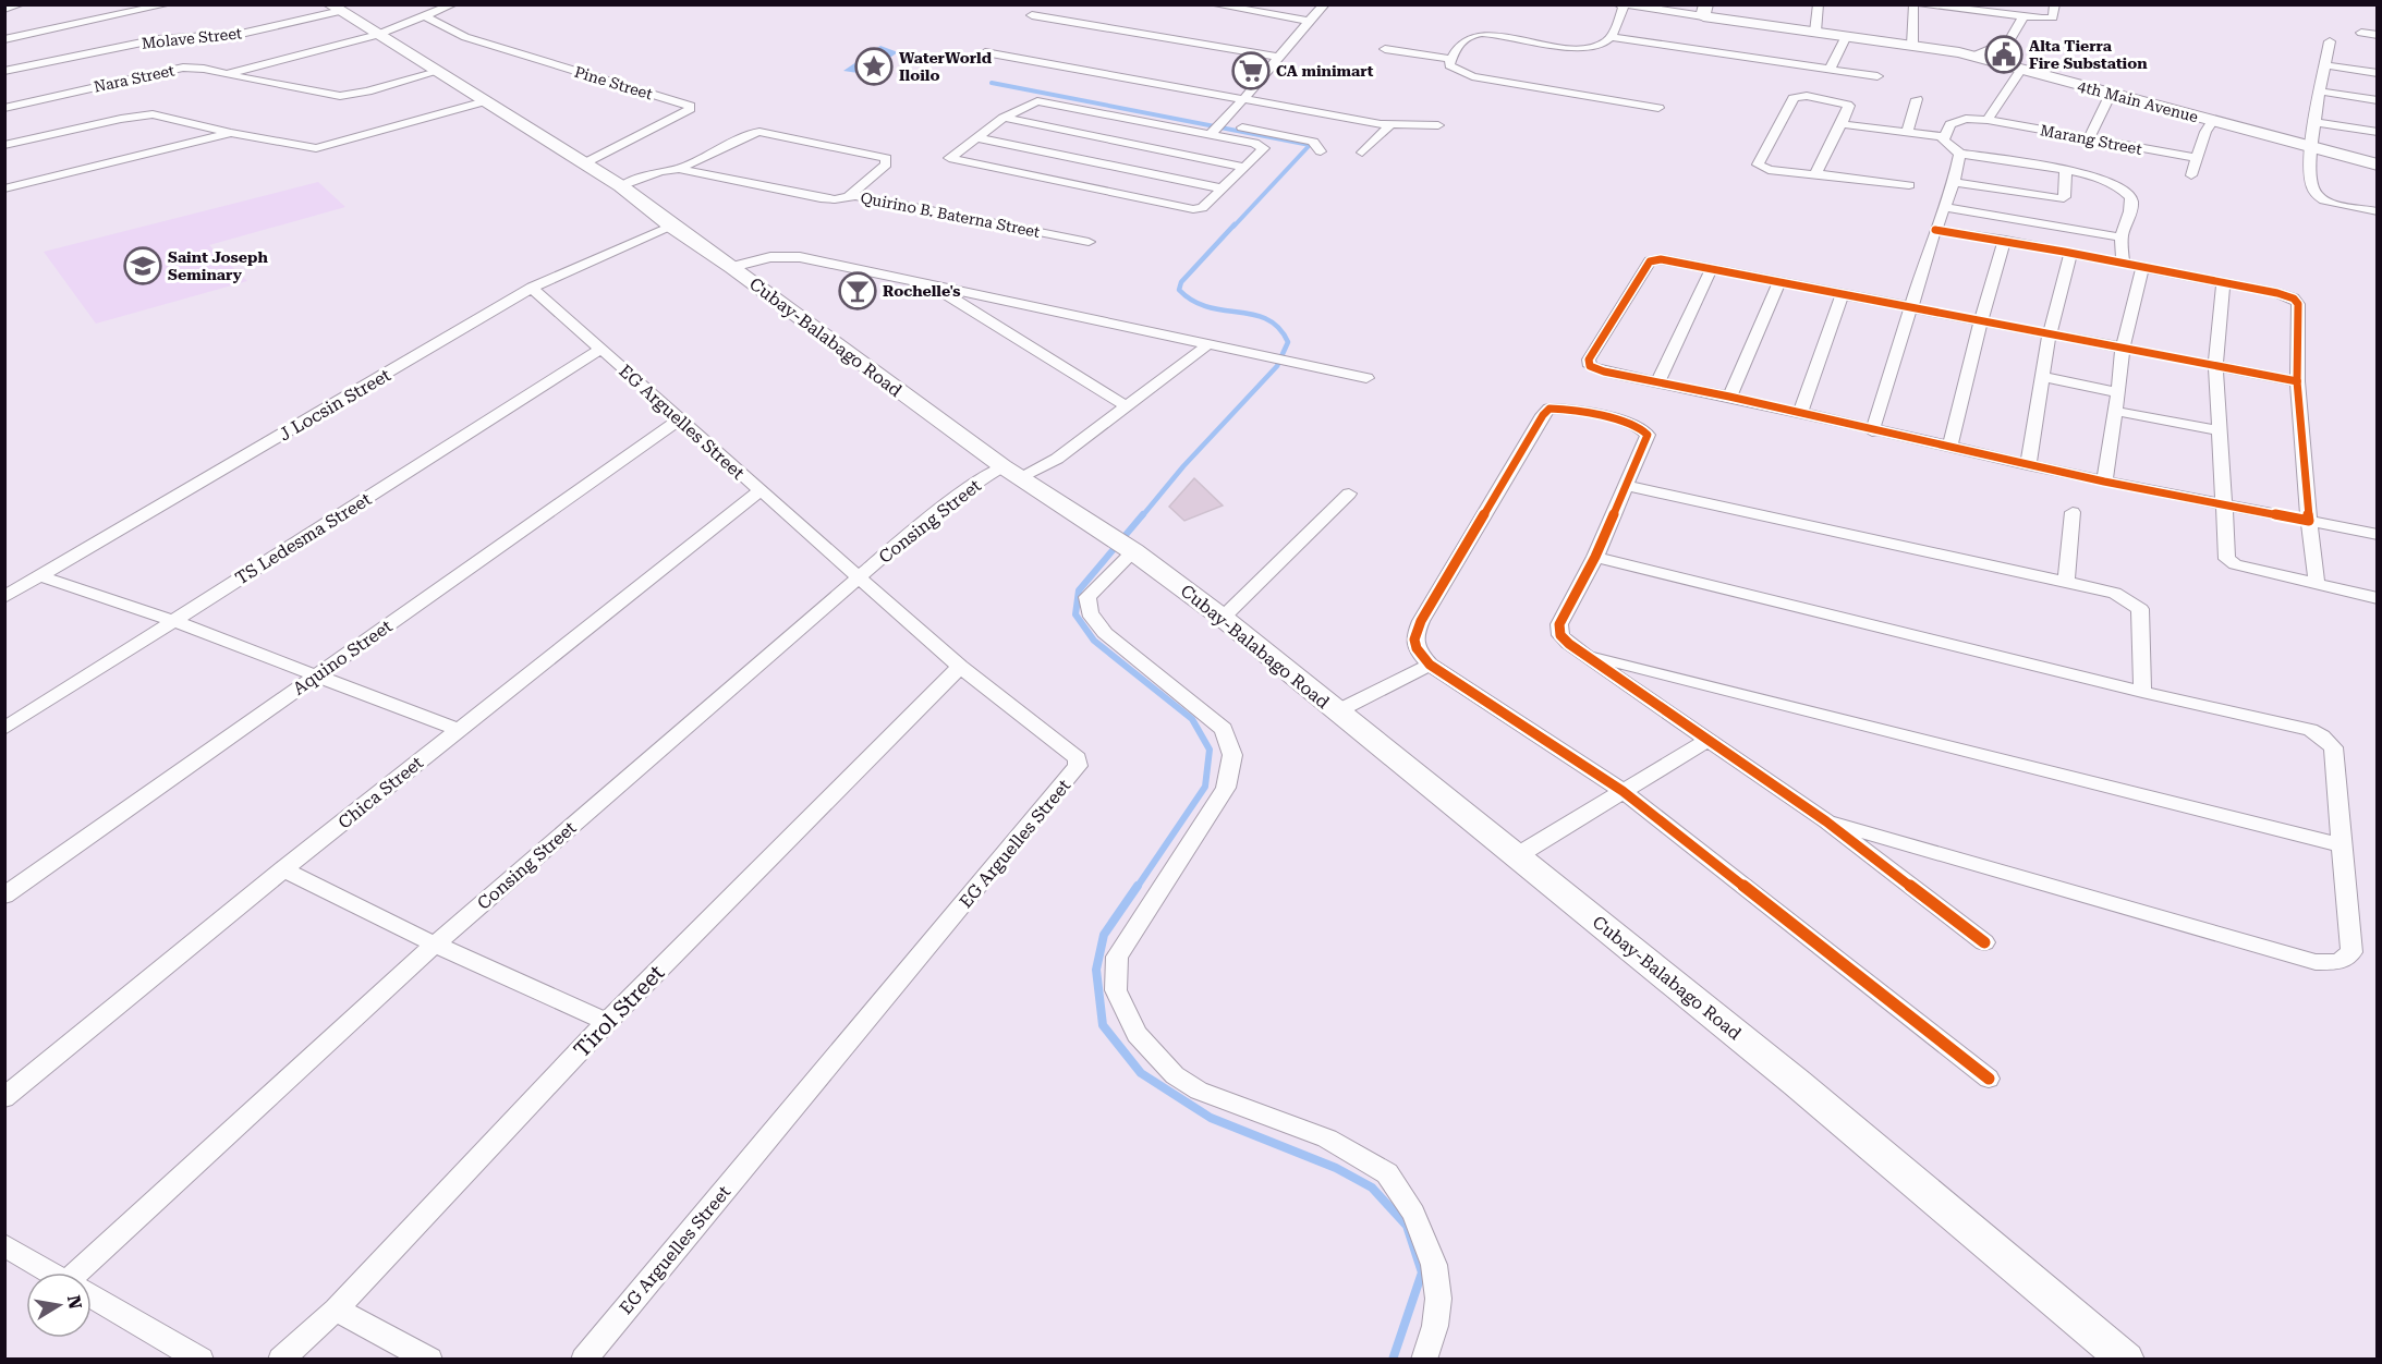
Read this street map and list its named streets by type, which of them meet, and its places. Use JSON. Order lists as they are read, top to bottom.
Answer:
{
  "streets": {
    "main road": ["4th Main Avenue", "Cubay-Balabago Road"],
    "street": [
      "Molave Street",
      "Nara Street",
      "Pine Street",
      "Marang Street",
      "Quirino B. Baterna Street",
      "J Locsin Street",
      "EG Arguelles Street",
      "Consing Street",
      "TS Ledesma Street",
      "Aquino Street",
      "Chica Street",
      "Tirol Street"
    ]
  },
  "crossings": [
    ["Molave Street", "Cubay-Balabago Road"],
    ["Nara Street", "Pine Street"],
    ["Nara Street", "Cubay-Balabago Road"],
    ["Pine Street", "Cubay-Balabago Road"],
    ["Quirino B. Baterna Street", "Cubay-Balabago Road"],
    ["Cubay-Balabago Road", "J Locsin Street"],
    ["Cubay-Balabago Road", "Consing Street"],
    ["J Locsin Street", "EG Arguelles Street"],
    ["EG Arguelles Street", "Consing Street"],
    ["EG Arguelles Street", "TS Ledesma Street"],
    ["EG Arguelles Street", "Aquino Street"],
    ["EG Arguelles Street", "Chica Street"],
    ["EG Arguelles Street", "Tirol Street"]
  ],
  "places": {
    "public building": ["Alta Tierra Fire Substation"],
    "place": ["WaterWorld Iloilo"],
    "supermarket": ["CA minimart"],
    "school or university": ["Saint Joseph Seminary"],
    "bar": ["Rochelle's"]
  },
  "north": "right"
}
